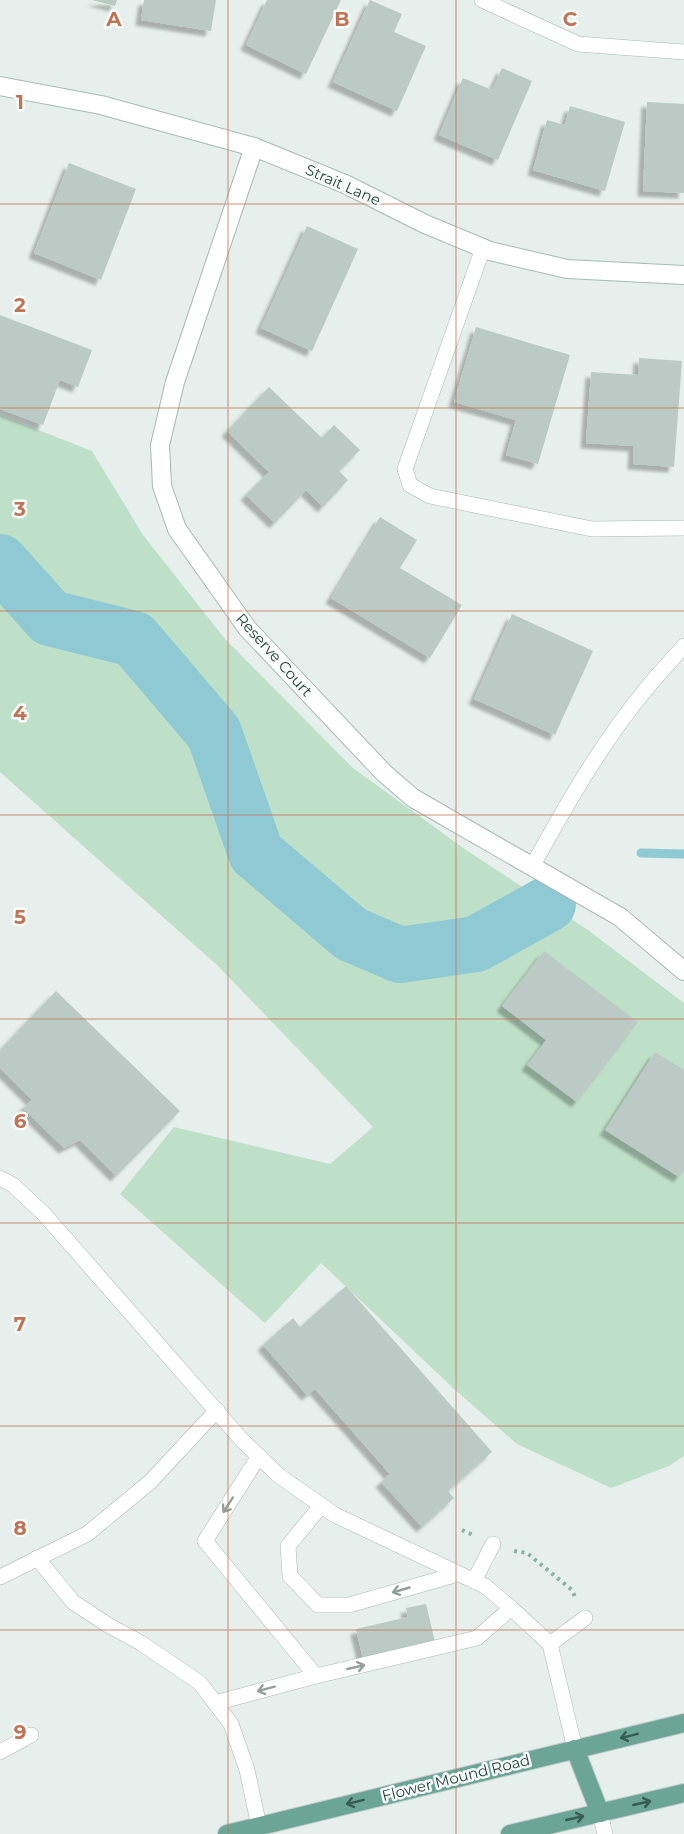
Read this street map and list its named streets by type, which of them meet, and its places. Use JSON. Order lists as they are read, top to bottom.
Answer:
{
  "streets": {
    "main road": ["Flower Mound Road"],
    "street": ["Strait Lane", "Reserve Court"]
  },
  "crossings": [
    ["Strait Lane", "Reserve Court"]
  ],
  "grid": {
    "columns": ["A", "B", "C"],
    "rows": [
      "1",
      "2",
      "3",
      "4",
      "5",
      "6",
      "7",
      "8",
      "9"
    ]
  }
}
